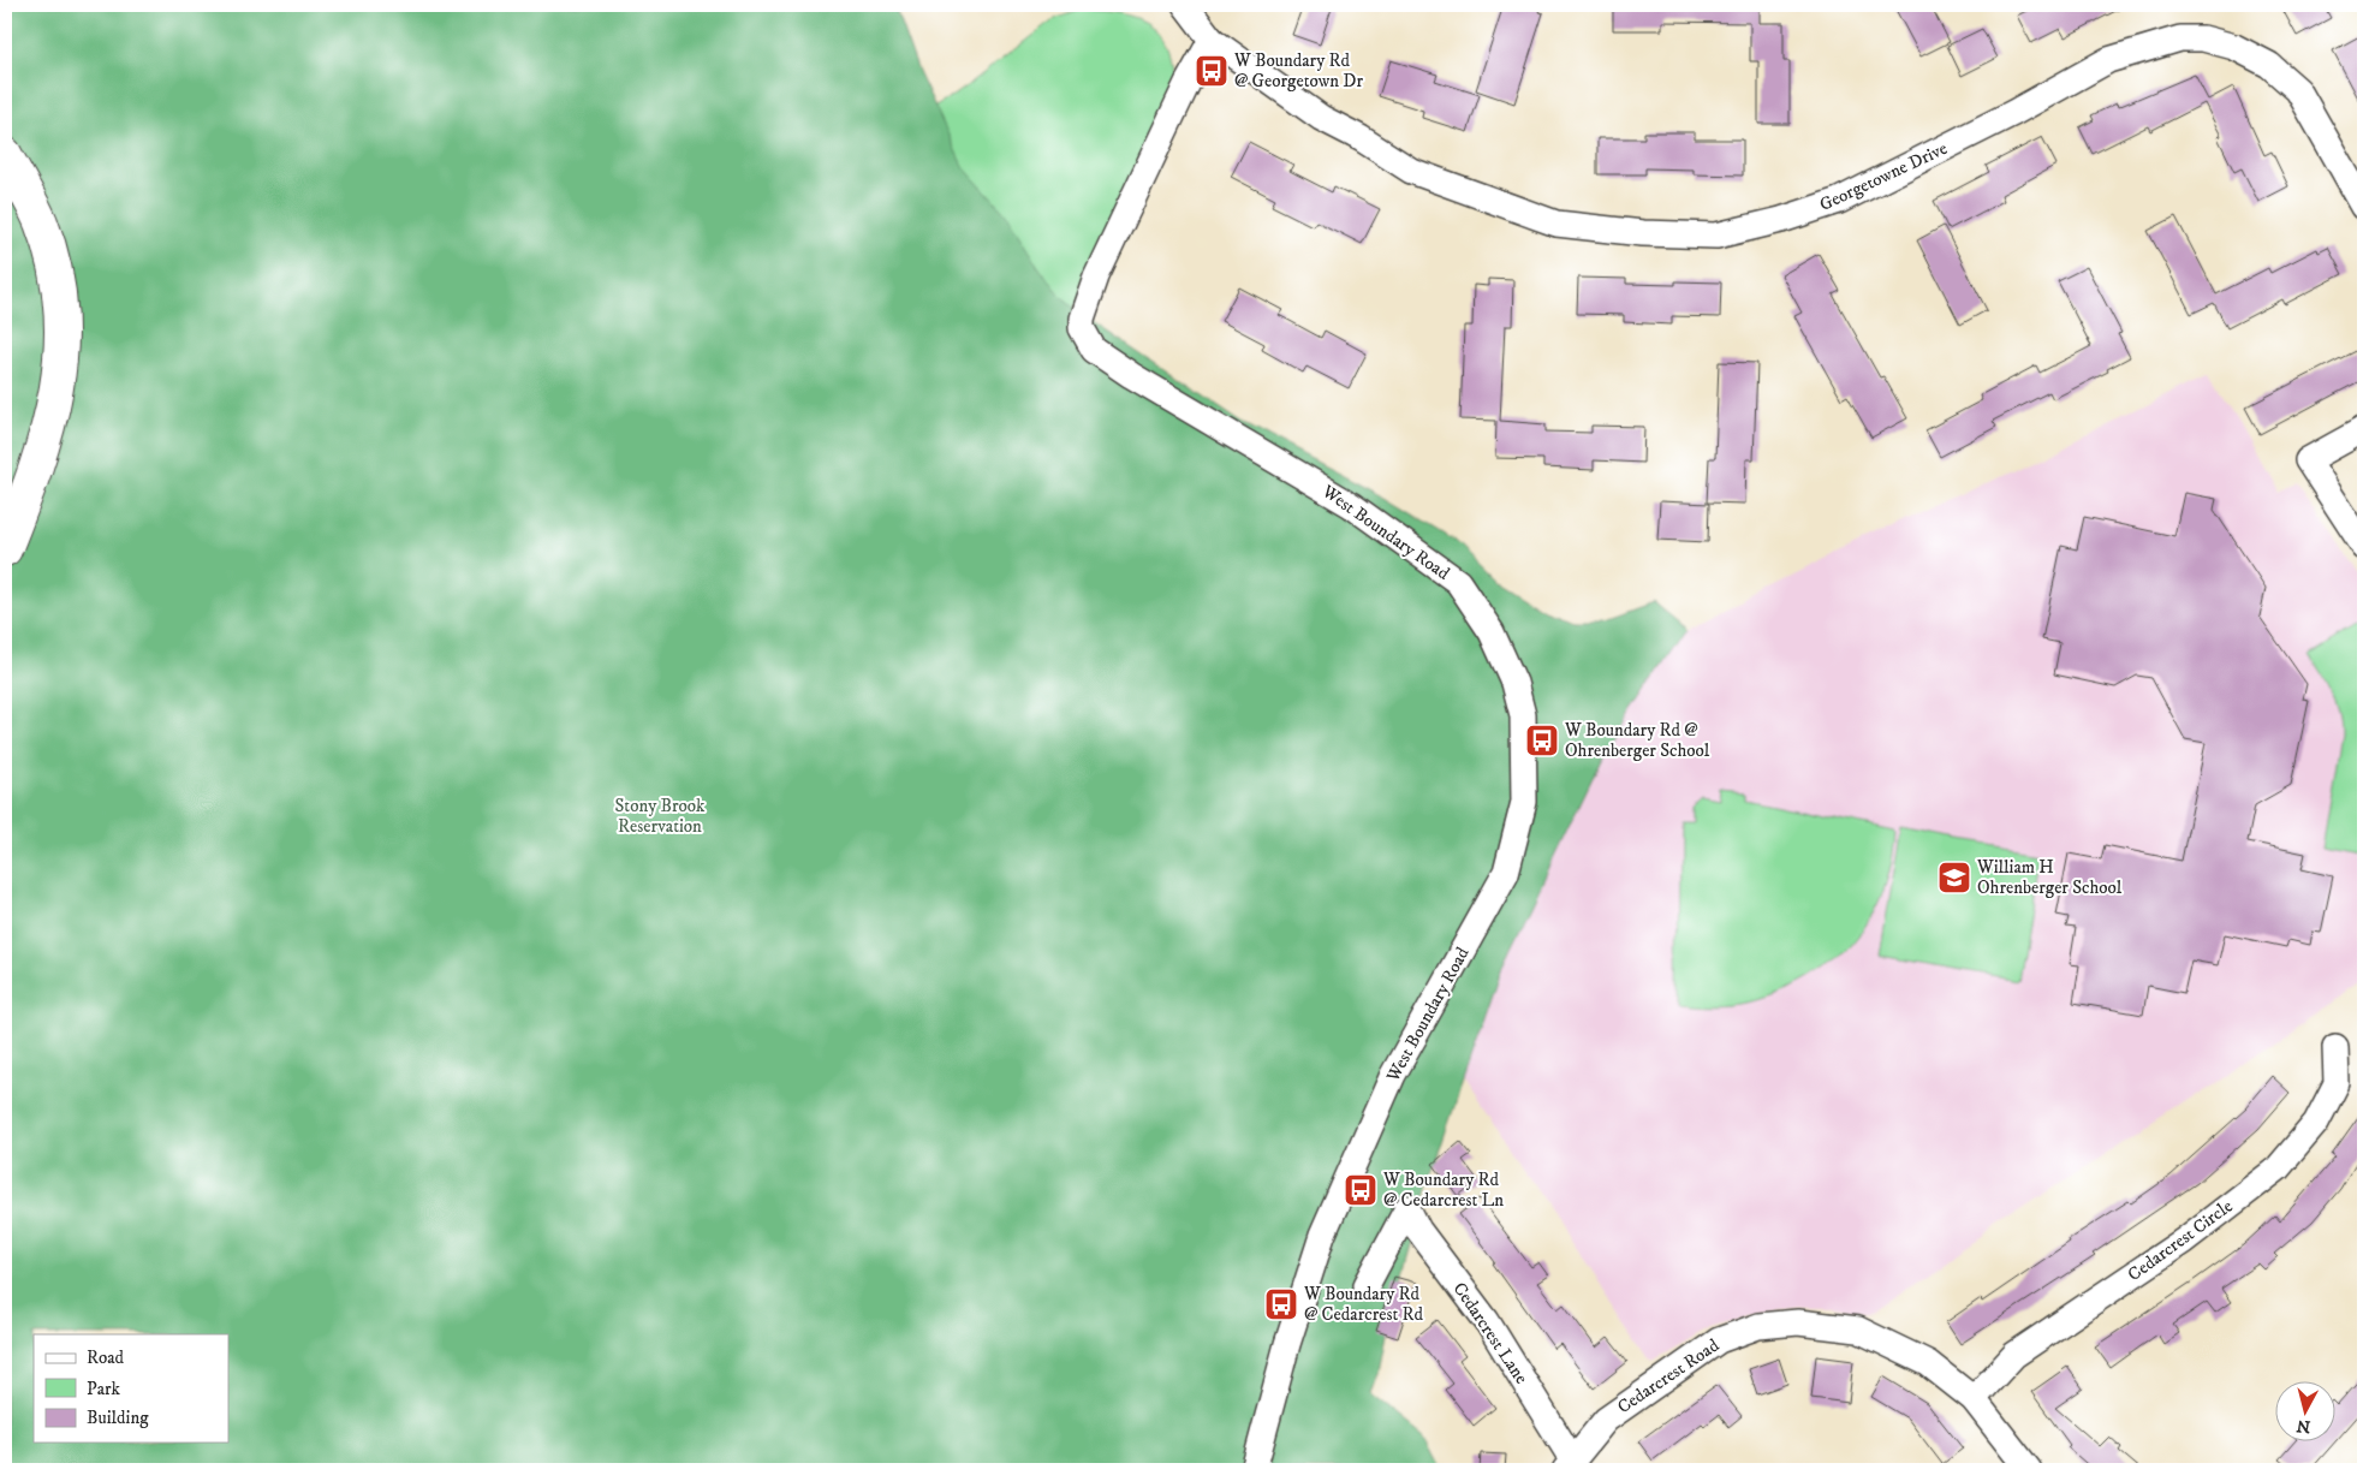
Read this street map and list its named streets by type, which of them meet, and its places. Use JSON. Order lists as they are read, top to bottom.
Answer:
{
  "streets": {
    "street": [
      "Georgetowne Drive",
      "West Boundary Road",
      "Cedarcrest Circle",
      "Cedarcrest Lane",
      "Cedarcrest Road"
    ]
  },
  "crossings": [
    ["Georgetowne Drive", "West Boundary Road"],
    ["Cedarcrest Circle", "Cedarcrest Road"],
    ["Cedarcrest Lane", "Cedarcrest Road"]
  ],
  "parks": ["Stony Brook Reservation"],
  "places": {
    "bus stop": [
      "W Boundary Rd @ Georgetown Dr",
      "W Boundary Rd @ Ohrenberger School",
      "W Boundary Rd @ Cedarcrest Ln",
      "W Boundary Rd @ Cedarcrest Rd"
    ],
    "school or university": ["William H Ohrenberger School"]
  },
  "legend": ["Road", "Park", "Building"],
  "north": "bottom"
}
